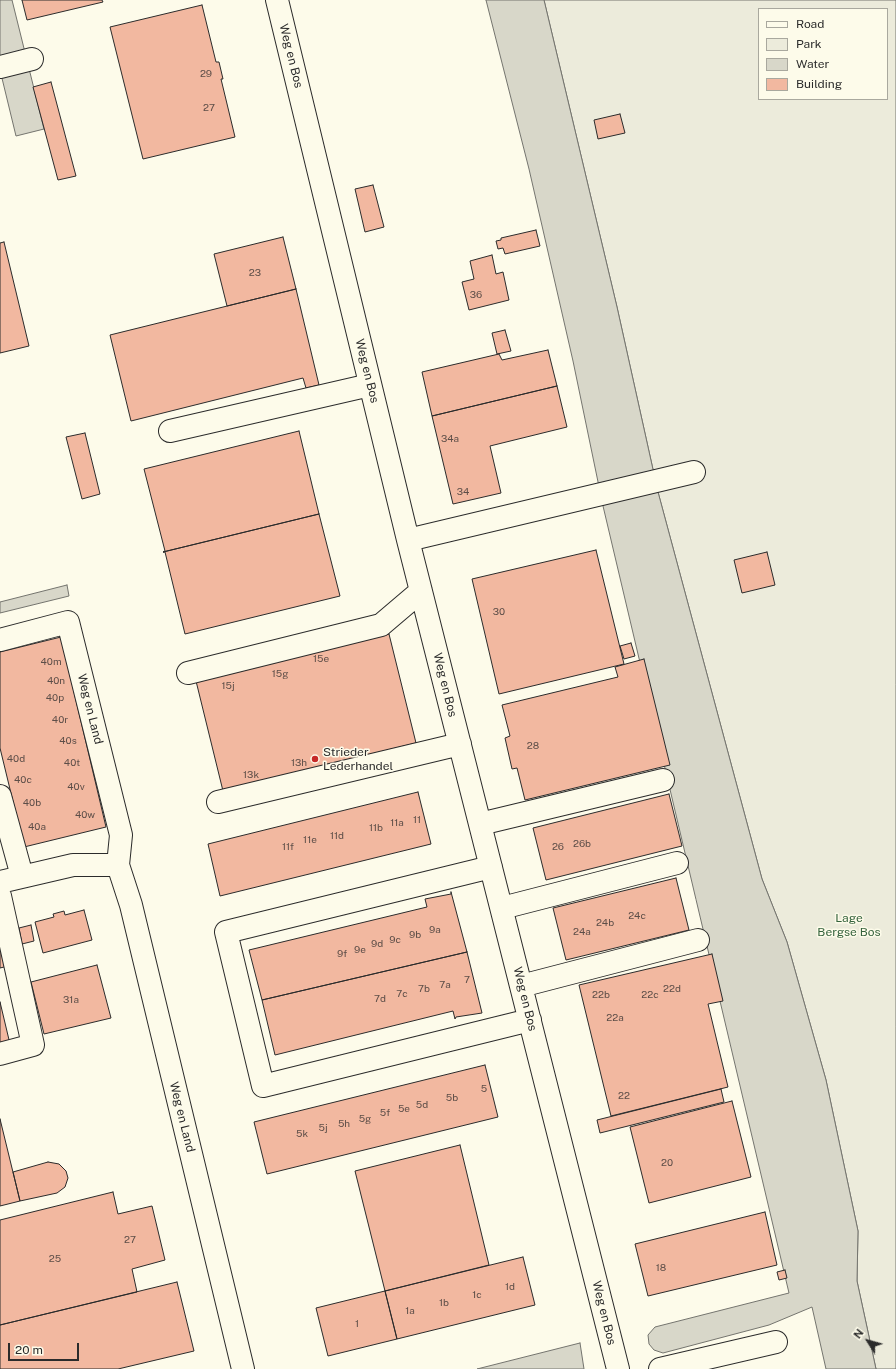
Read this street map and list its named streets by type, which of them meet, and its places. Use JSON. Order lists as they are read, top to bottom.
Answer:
{
  "streets": {
    "street": ["Weg en Bos", "Weg en Land"]
  },
  "parks": ["Lage Bergse Bos"],
  "places": ["Strieder Lederhandel"],
  "house_numbers": [
    "29",
    "27",
    "23",
    "36",
    "34a",
    "34",
    "30",
    "15e",
    "40m",
    "15g",
    "40n",
    "15j",
    "40p",
    "40r",
    "40s",
    "28",
    "40d",
    "40t",
    "13h",
    "13k",
    "40c",
    "40v",
    "40b",
    "40w",
    "11",
    "11a",
    "40a",
    "11b",
    "11d",
    "11e",
    "26b",
    "11f",
    "26",
    "24c",
    "24b",
    "9a",
    "24a",
    "9b",
    "9c",
    "9d",
    "9e",
    "9f",
    "7",
    "7a",
    "7b",
    "22d",
    "7c",
    "22b",
    "22c",
    "7d",
    "31a",
    "22a",
    "5",
    "22",
    "5b",
    "5d",
    "5e",
    "5f",
    "5g",
    "5h",
    "5j",
    "5k",
    "20",
    "27",
    "25",
    "18",
    "1d",
    "1c",
    "1b",
    "1a",
    "1"
  ],
  "legend": [
    "Road",
    "Park",
    "Water",
    "Building"
  ],
  "scale_bar": "20 m",
  "north": "top left"
}
